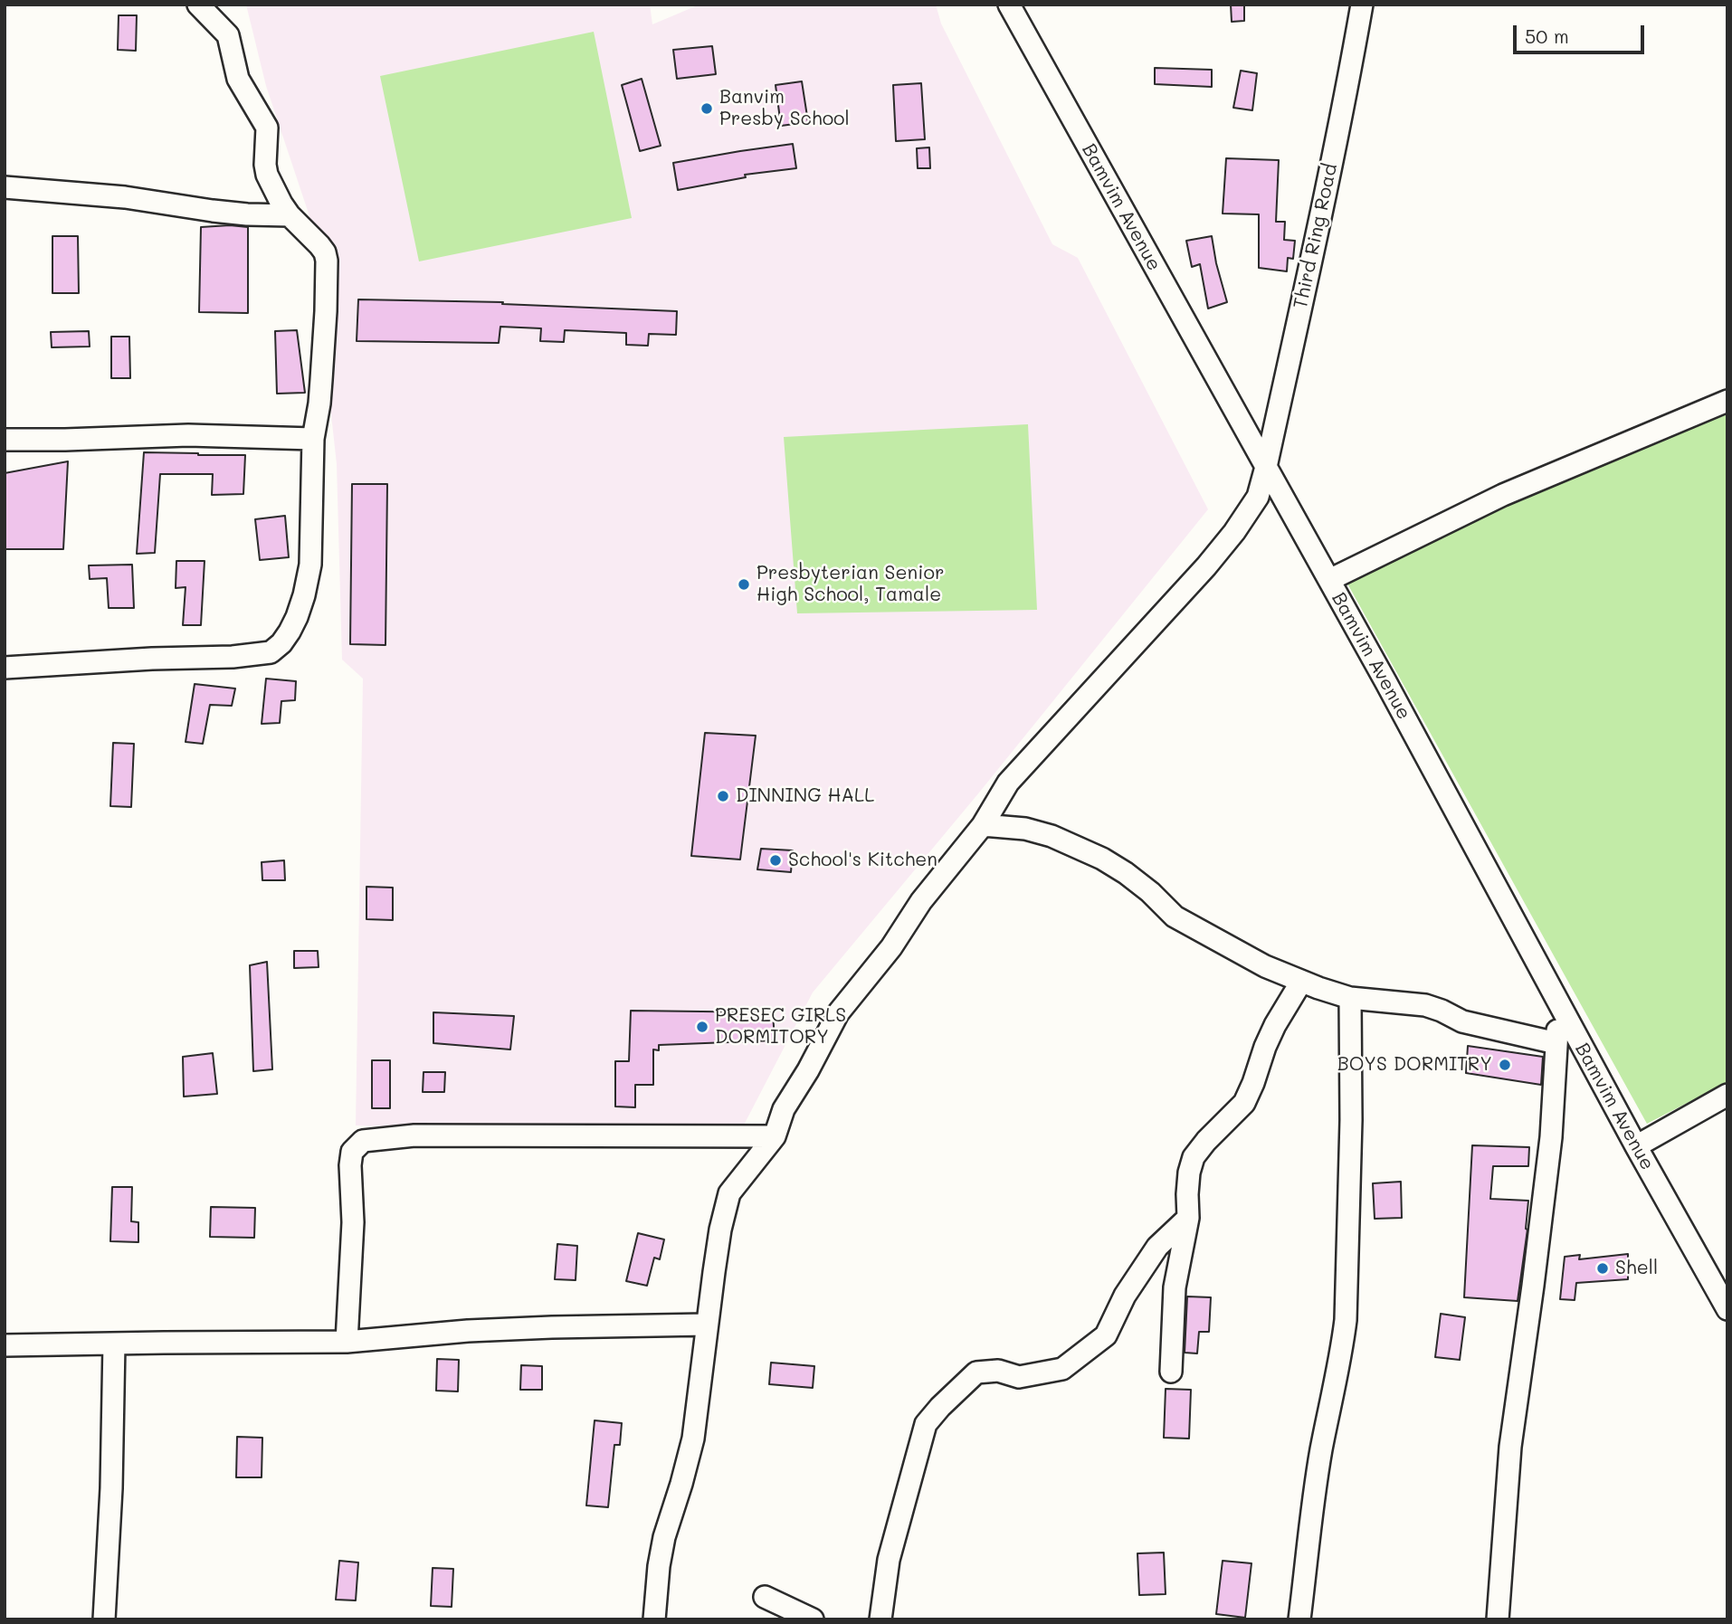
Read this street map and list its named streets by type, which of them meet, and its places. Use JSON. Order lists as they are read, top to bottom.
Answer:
{
  "streets": {
    "street": ["Bamvim Avenue", "Third Ring Road"]
  },
  "crossings": [
    ["Bamvim Avenue", "Third Ring Road"]
  ],
  "places": [
    "Banvim Presby School",
    "Presbyterian Senior High School, Tamale",
    "DINNING HALL",
    "School's Kitchen",
    "PRESEC GIRLS DORMITORY",
    "BOYS DORMITRY",
    "Shell"
  ],
  "scale_bar": "50 m"
}
